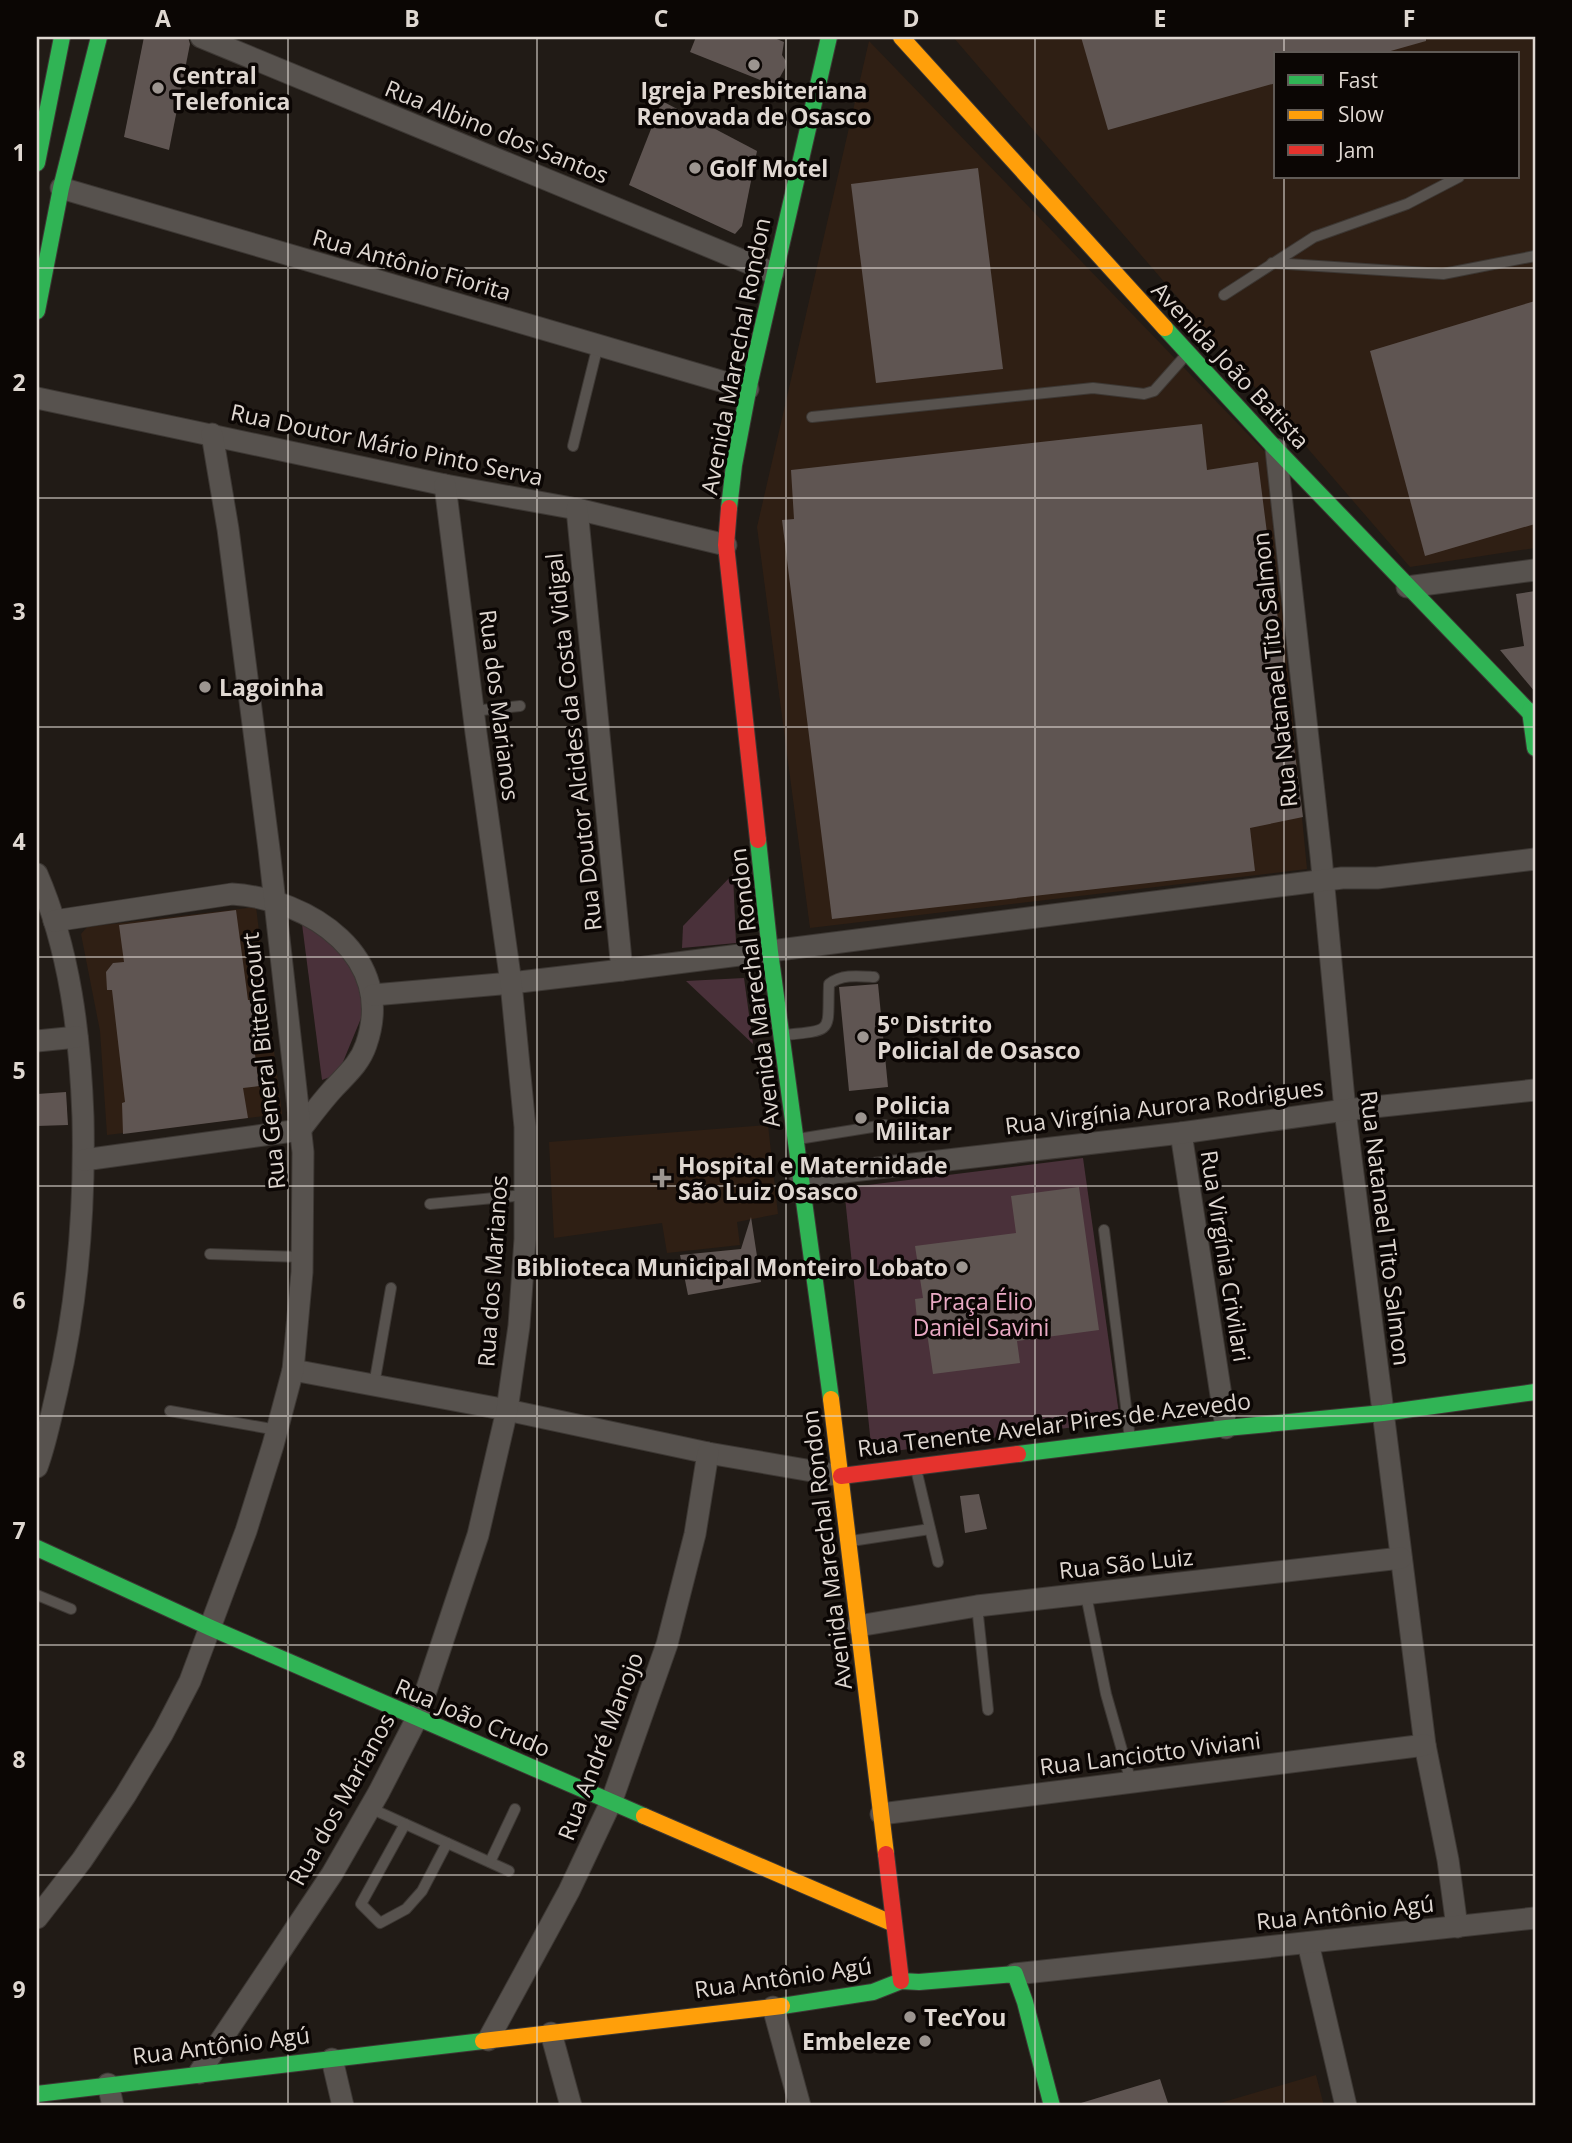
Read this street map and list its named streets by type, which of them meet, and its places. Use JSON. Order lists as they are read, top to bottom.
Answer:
{
  "streets": {
    "main road": [
      "Avenida Marechal Rondon",
      "Avenida João Batista",
      "Rua Tenente Avelar Pires de Azevedo",
      "Rua João Crudo",
      "Rua Antônio Agú"
    ],
    "street": [
      "Rua Albino dos Santos",
      "Rua Antônio Fiorita",
      "Rua Doutor Mário Pinto Serva",
      "Rua Natanael Tito Salmon",
      "Rua dos Marianos",
      "Rua Doutor Alcides da Costa Vidigal",
      "Rua General Bittencourt",
      "Rua Virgínia Aurora Rodrigues",
      "Rua Virgínia Crivilari",
      "Rua São Luiz",
      "Rua André Manojo",
      "Rua Lanciotto Viviani"
    ]
  },
  "crossings": [
    ["Rua Albino dos Santos", "Avenida Marechal Rondon"],
    ["Rua Antônio Fiorita", "Avenida Marechal Rondon"],
    ["Avenida Marechal Rondon", "Rua Doutor Mário Pinto Serva"],
    ["Avenida Marechal Rondon", "Rua Virgínia Aurora Rodrigues"],
    ["Avenida Marechal Rondon", "Rua Tenente Avelar Pires de Azevedo"],
    ["Avenida Marechal Rondon", "Rua São Luiz"],
    ["Avenida Marechal Rondon", "Rua João Crudo"],
    ["Avenida Marechal Rondon", "Rua Lanciotto Viviani"],
    ["Avenida Marechal Rondon", "Rua Antônio Agú"],
    ["Avenida João Batista", "Rua Natanael Tito Salmon"],
    ["Rua Doutor Mário Pinto Serva", "Rua dos Marianos"],
    ["Rua Doutor Mário Pinto Serva", "Rua Doutor Alcides da Costa Vidigal"],
    ["Rua Doutor Mário Pinto Serva", "Rua General Bittencourt"],
    ["Rua Natanael Tito Salmon", "Rua Virgínia Aurora Rodrigues"],
    ["Rua Natanael Tito Salmon", "Rua Tenente Avelar Pires de Azevedo"],
    ["Rua Natanael Tito Salmon", "Rua São Luiz"],
    ["Rua Natanael Tito Salmon", "Rua Lanciotto Viviani"],
    ["Rua Natanael Tito Salmon", "Rua Antônio Agú"],
    ["Rua dos Marianos", "Rua Tenente Avelar Pires de Azevedo"],
    ["Rua dos Marianos", "Rua João Crudo"],
    ["Rua dos Marianos", "Rua Antônio Agú"],
    ["Rua General Bittencourt", "Rua Tenente Avelar Pires de Azevedo"],
    ["Rua General Bittencourt", "Rua João Crudo"],
    ["Rua Virgínia Aurora Rodrigues", "Rua Virgínia Crivilari"],
    ["Rua Virgínia Crivilari", "Rua Tenente Avelar Pires de Azevedo"],
    ["Rua Tenente Avelar Pires de Azevedo", "Rua André Manojo"],
    ["Rua João Crudo", "Rua André Manojo"],
    ["Rua André Manojo", "Rua Antônio Agú"]
  ],
  "parks": ["Praça Élio Daniel Savini"],
  "places": {
    "other": [
      "Igreja Presbiteriana Renovada de Osasco",
      "Central Telefonica",
      "Golf Motel",
      "Lagoinha",
      "5º Distrito Policial de Osasco",
      "Policia Militar",
      "Biblioteca Municipal Monteiro Lobato",
      "TecYou",
      "Embeleze"
    ],
    "health": ["Hospital e Maternidade São Luiz Osasco"]
  },
  "legend": ["Fast", "Slow", "Jam"],
  "grid": {
    "columns": [
      "A",
      "B",
      "C",
      "D",
      "E",
      "F"
    ],
    "rows": [
      "1",
      "2",
      "3",
      "4",
      "5",
      "6",
      "7",
      "8",
      "9"
    ]
  }
}
